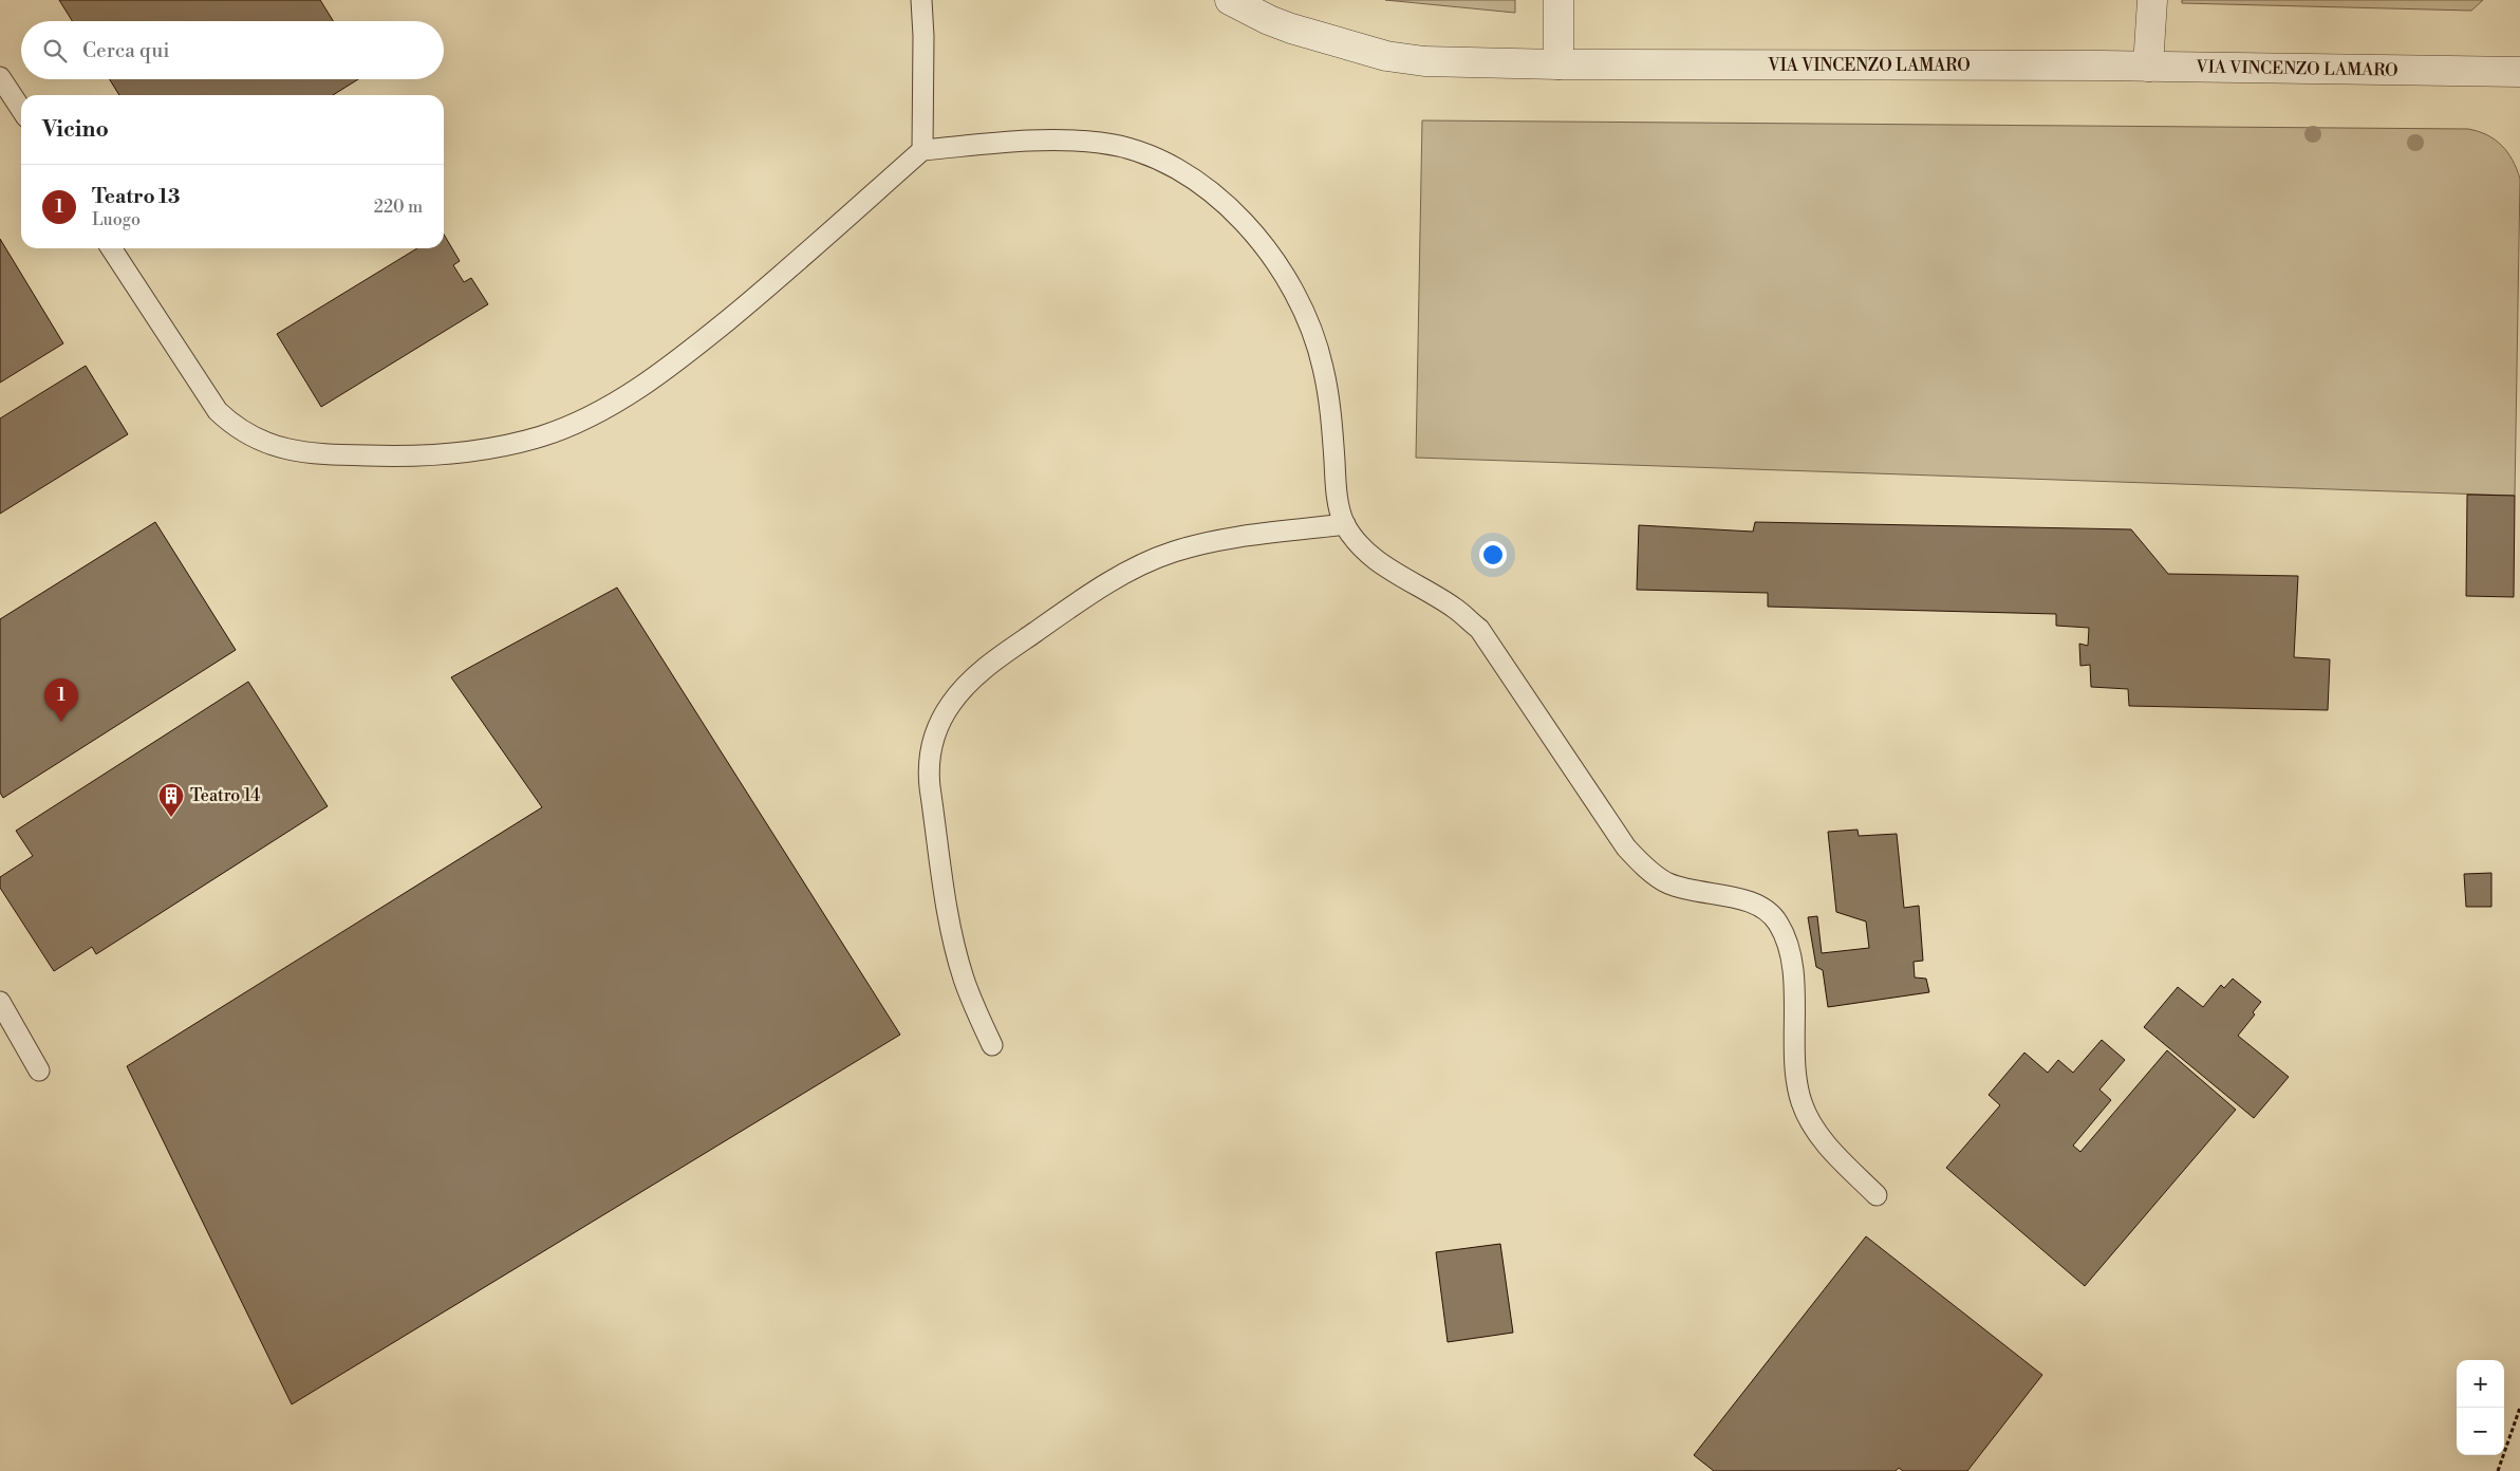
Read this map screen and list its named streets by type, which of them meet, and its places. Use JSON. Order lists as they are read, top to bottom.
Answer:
{
  "streets": {
    "street": ["VIA VINCENZO LAMARO"]
  },
  "places": {
    "building": ["Teatro 14"]
  },
  "page": {
    "search": "Cerca qui",
    "heading": "Vicino",
    "list": [
      {
        "mark": "1",
        "name": "Teatro 13",
        "note": "Luogo",
        "value": "220 m"
      }
    ],
    "pins": "1",
    "map_buttons": ["+", "−"]
  }
}
